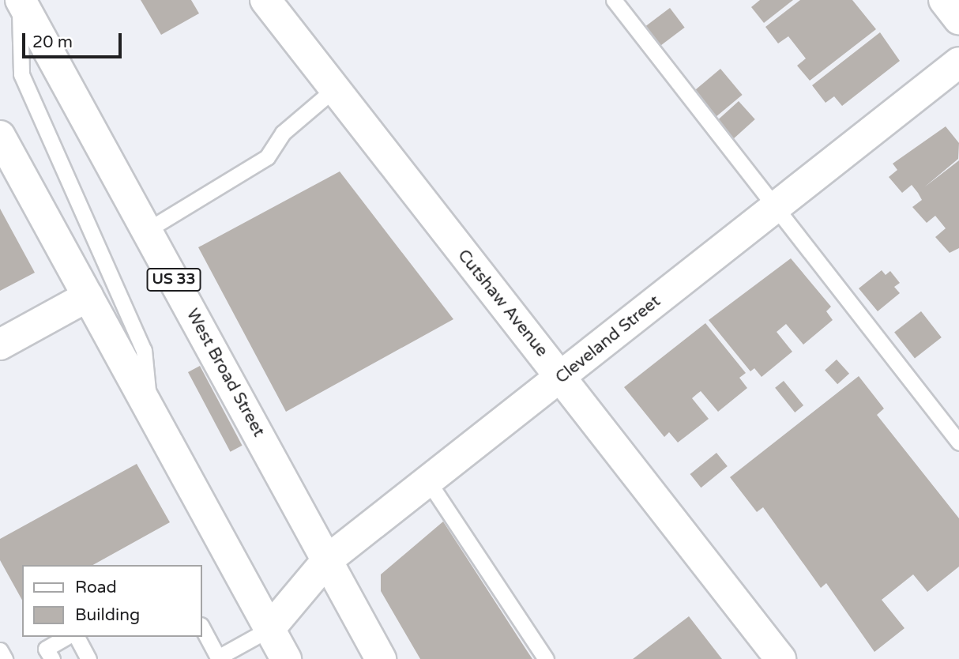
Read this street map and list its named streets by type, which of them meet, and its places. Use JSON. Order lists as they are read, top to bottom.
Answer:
{
  "streets": {
    "street": [
      "US 33",
      "Cutshaw Avenue",
      "Cleveland Street",
      "West Broad Street"
    ]
  },
  "crossings": [
    ["Cutshaw Avenue", "Cleveland Street"],
    ["Cleveland Street", "West Broad Street"]
  ],
  "legend": ["Road", "Building"],
  "scale_bar": "20 m"
}
